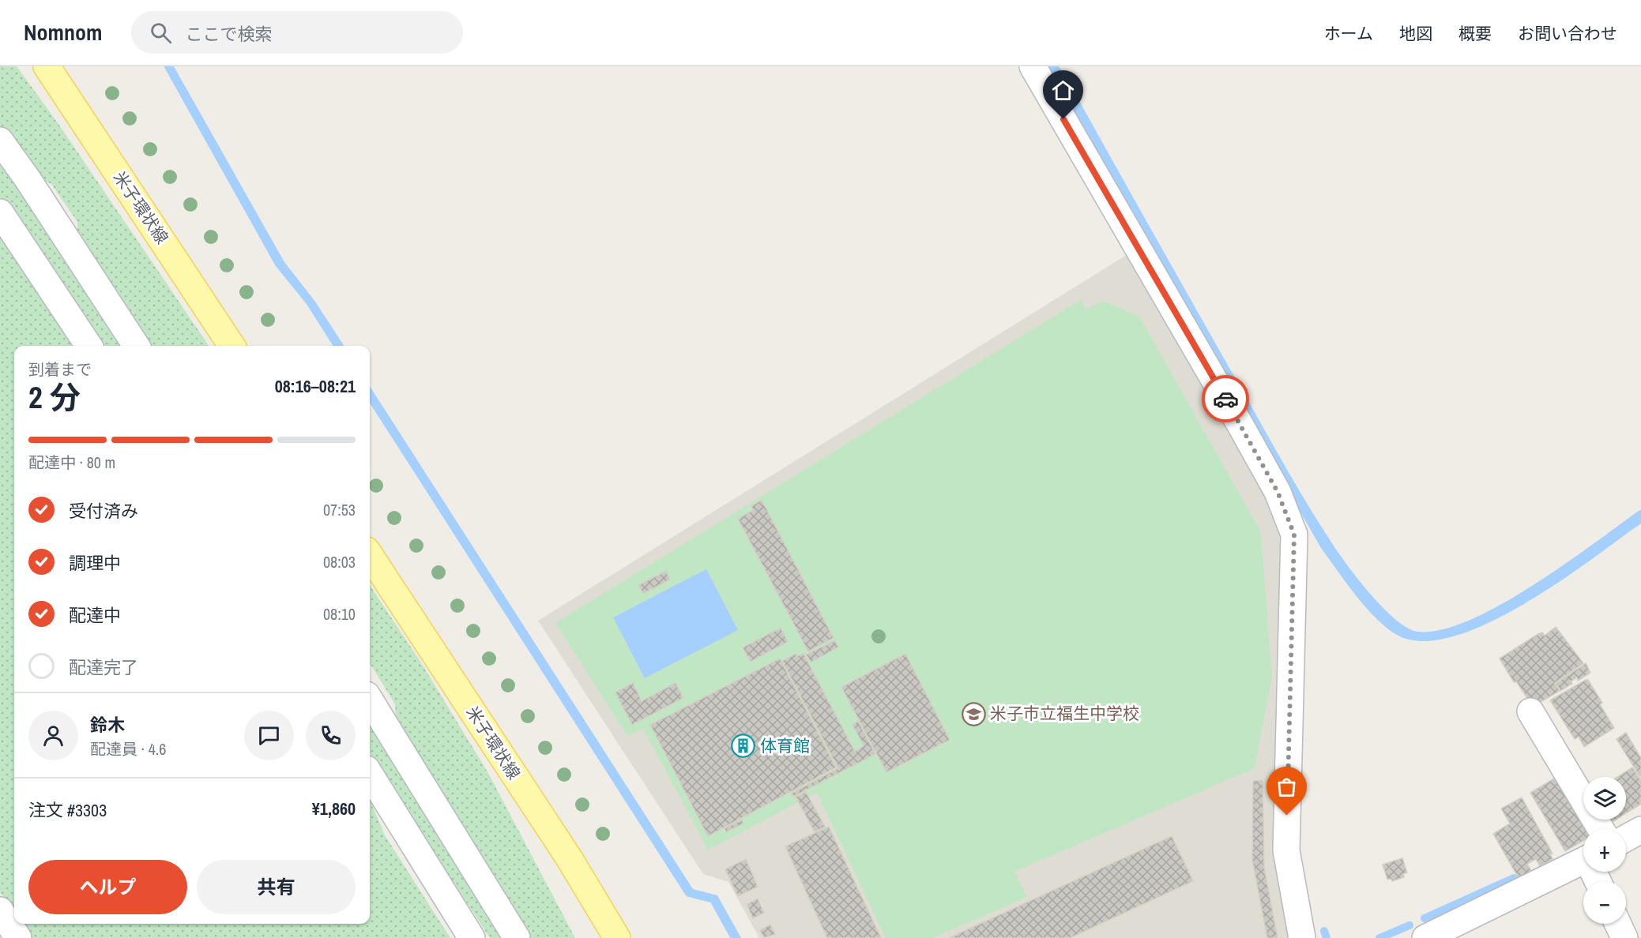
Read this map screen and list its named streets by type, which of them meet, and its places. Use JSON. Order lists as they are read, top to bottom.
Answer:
{
  "streets": {
    "main road": ["米子環状線"]
  },
  "places": {
    "school or university": ["米子市立福生中学校"],
    "building": ["体育館"]
  },
  "page": {
    "header": "Nomnom",
    "search": "ここで検索",
    "nav": [
      "ホーム",
      "地図",
      "概要",
      "お問い合わせ"
    ],
    "heading": ["2 分", "到着まで", "08:16–08:21"],
    "panel": [
      "鈴木",
      "配達員 · 4.6",
      "注文 #3303",
      "¥1,860"
    ],
    "bar": "配達中 · 80 m",
    "list": [
      ["受付済み", "07:53"],
      ["調理中", "08:03"],
      ["配達中", "08:10"],
      "配達完了"
    ],
    "map_buttons": ["+", "−"],
    "buttons": ["ヘルプ", "共有"]
  }
}
